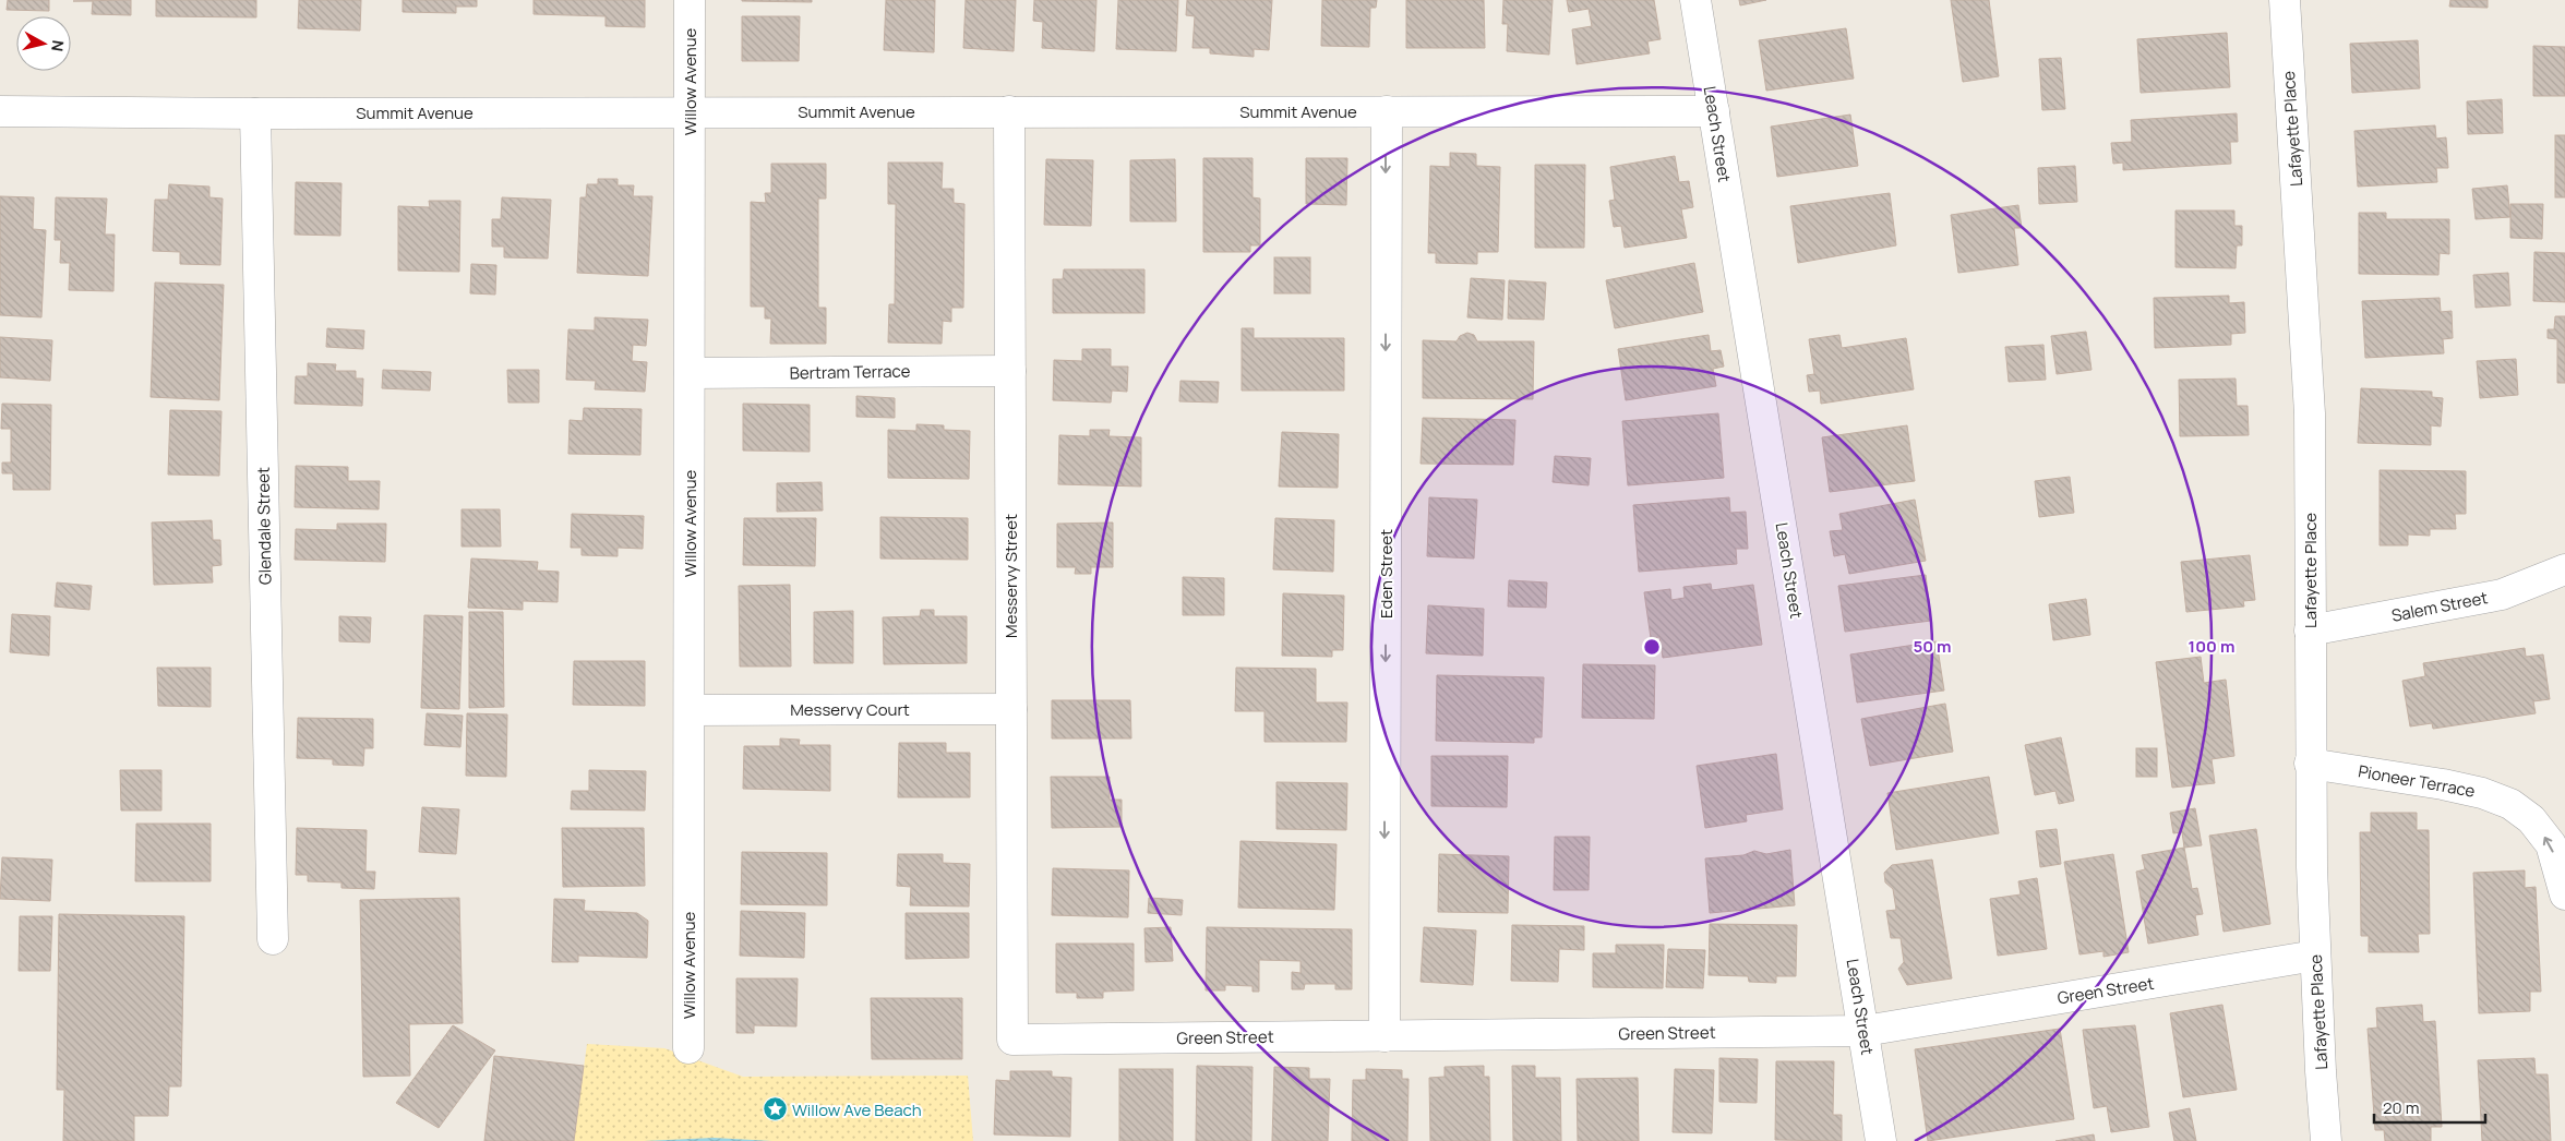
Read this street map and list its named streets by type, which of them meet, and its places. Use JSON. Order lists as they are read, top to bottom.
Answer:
{
  "streets": {
    "street": [
      "Willow Avenue",
      "Summit Avenue",
      "Lafayette Place",
      "Leach Street",
      "Bertram Terrace",
      "Glendale Street",
      "Eden Street",
      "Messervy Street",
      "Salem Street",
      "Messervy Court",
      "Pioneer Terrace",
      "Green Street"
    ]
  },
  "crossings": [
    ["Willow Avenue", "Summit Avenue"],
    ["Willow Avenue", "Bertram Terrace"],
    ["Willow Avenue", "Messervy Court"],
    ["Summit Avenue", "Leach Street"],
    ["Summit Avenue", "Glendale Street"],
    ["Summit Avenue", "Eden Street"],
    ["Summit Avenue", "Messervy Street"],
    ["Lafayette Place", "Salem Street"],
    ["Lafayette Place", "Pioneer Terrace"],
    ["Lafayette Place", "Green Street"],
    ["Leach Street", "Green Street"],
    ["Bertram Terrace", "Messervy Street"],
    ["Eden Street", "Green Street"],
    ["Messervy Street", "Messervy Court"],
    ["Messervy Street", "Green Street"]
  ],
  "one_way": ["Eden Street", "Pioneer Terrace"],
  "places": {
    "place": ["Willow Ave Beach"]
  },
  "scale_bar": "20 m",
  "north": "right",
  "rings": ["50 m", "100 m"]
}
